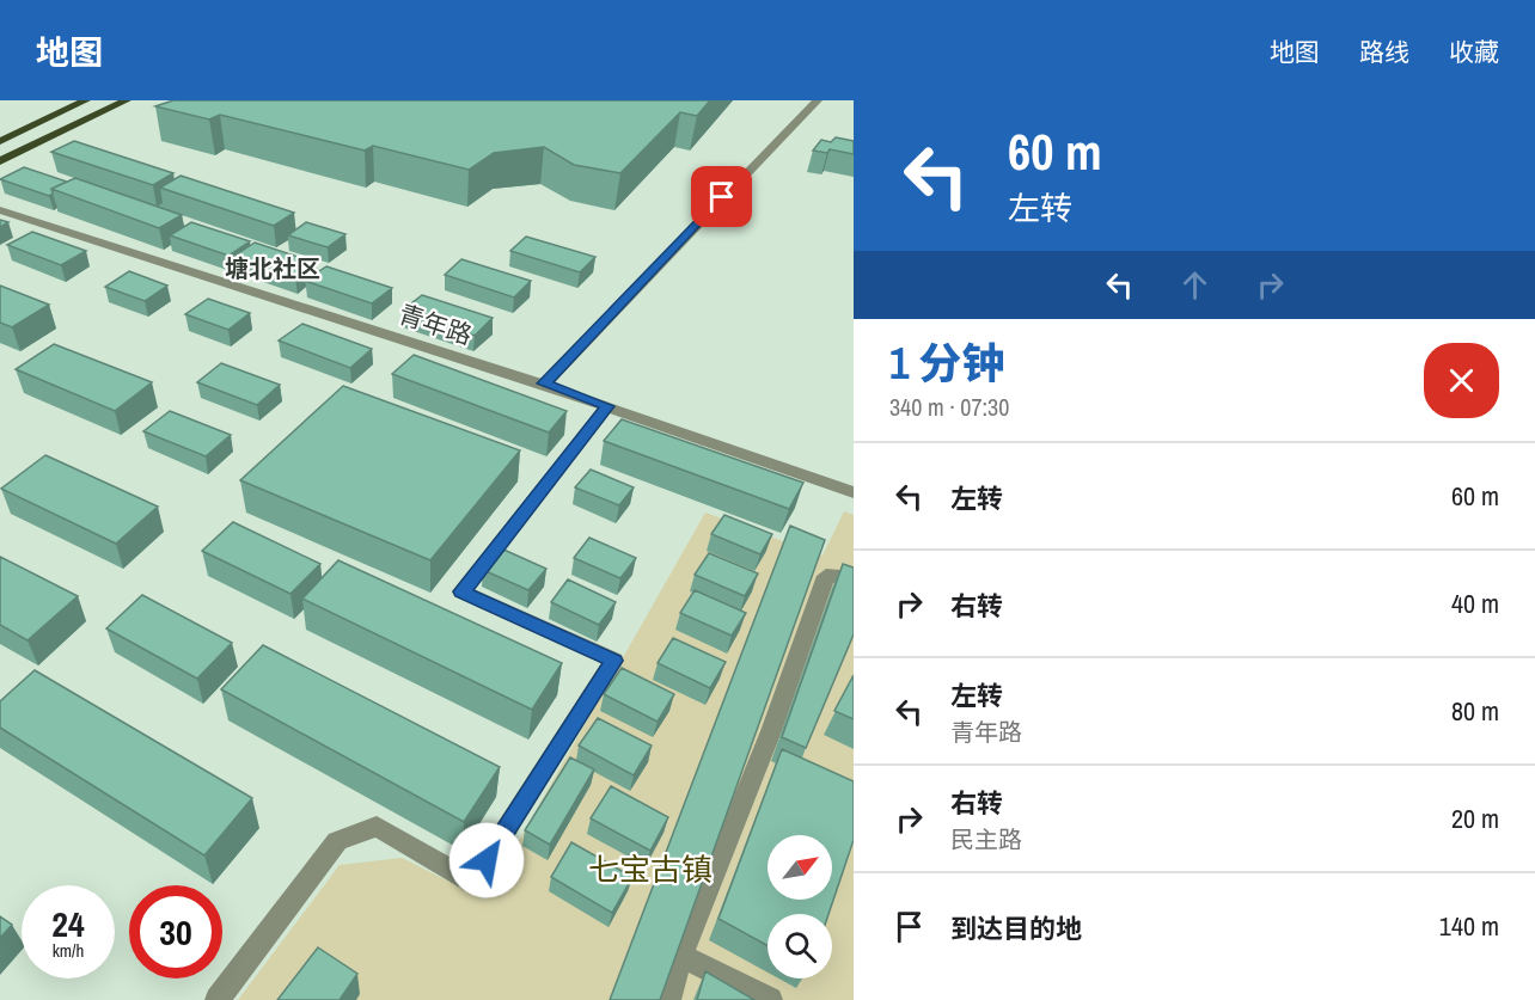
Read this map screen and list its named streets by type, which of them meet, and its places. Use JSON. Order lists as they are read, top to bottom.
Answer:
{
  "streets": {
    "street": ["青年路"]
  },
  "districts": ["塘北社区"],
  "parks": ["七宝古镇"],
  "north": "top right",
  "page": {
    "header": "地图",
    "nav": ["地图", "路线", "收藏"],
    "turn": ["60 m", "左转"],
    "heading": ["1 分钟", "340 m · 07:30"],
    "list": [
      {
        "name": "左转",
        "value": "60 m"
      },
      {
        "name": "右转",
        "value": "40 m"
      },
      {
        "name": "左转",
        "note": "青年路",
        "value": "80 m"
      },
      {
        "name": "右转",
        "note": "民主路",
        "value": "20 m"
      },
      {
        "name": "到达目的地",
        "value": "140 m"
      }
    ],
    "speed": "24 km/h",
    "limit": "30"
  }
}
